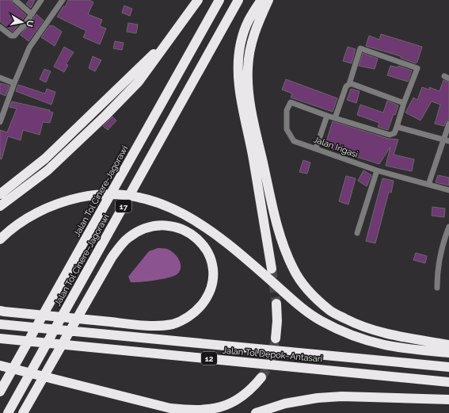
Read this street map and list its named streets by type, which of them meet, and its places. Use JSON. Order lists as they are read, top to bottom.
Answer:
{
  "streets": {
    "highway": [
      "Jalan Tol Cinere-Jagorawi",
      "17",
      "Jalan Tol Cinere–Jagorawi",
      "Jalan Tol Depok–Antasari",
      "12"
    ],
    "street": ["Jalan Irigasi"]
  },
  "north": "right"
}
